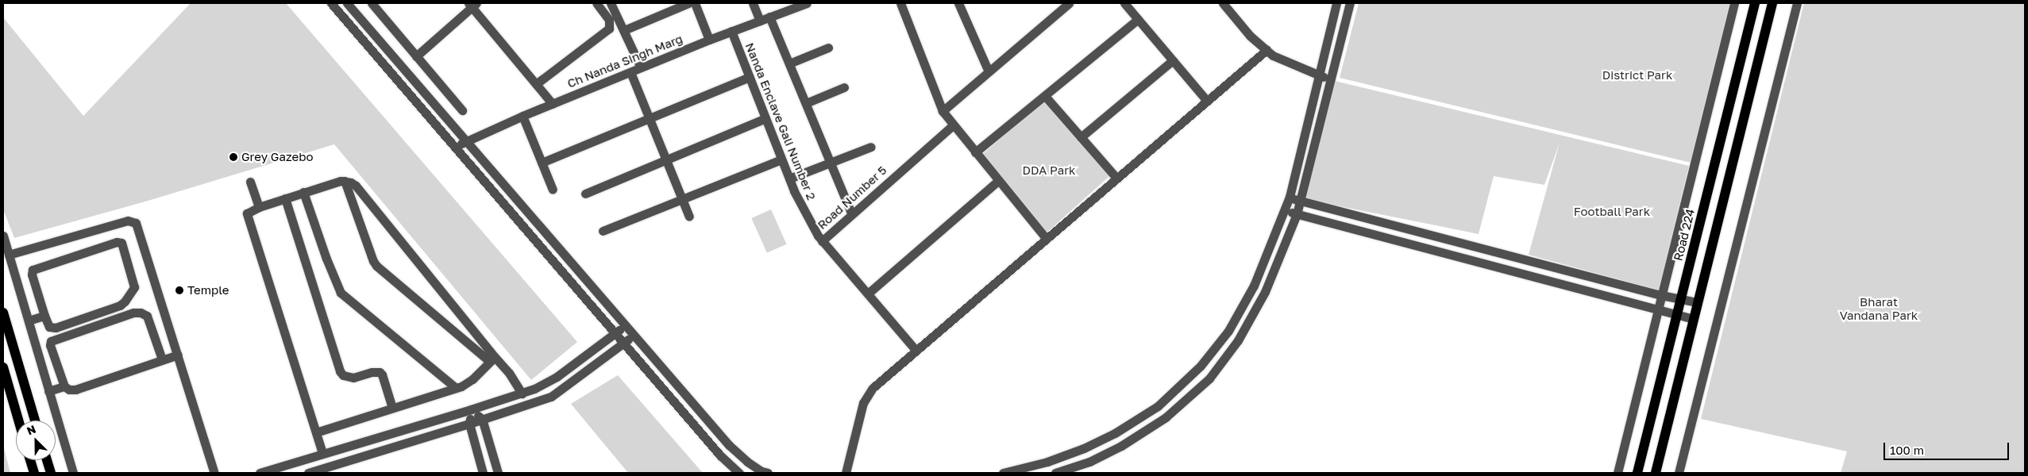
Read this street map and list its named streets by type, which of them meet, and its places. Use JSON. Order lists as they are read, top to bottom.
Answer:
{
  "streets": {
    "main road": ["Road 224"],
    "street": ["Ch Nanda Singh Marg", "Nanda Enclave Gali Number 2", "Road Number 5"]
  },
  "crossings": [
    ["Ch Nanda Singh Marg", "Nanda Enclave Gali Number 2"],
    ["Nanda Enclave Gali Number 2", "Road Number 5"]
  ],
  "parks": [
    "District Park",
    "DDA Park",
    "Football Park",
    "Bharat Vandana Park"
  ],
  "places": ["Grey Gazebo", "Temple"],
  "scale_bar": "100 m",
  "north": "top left"
}
